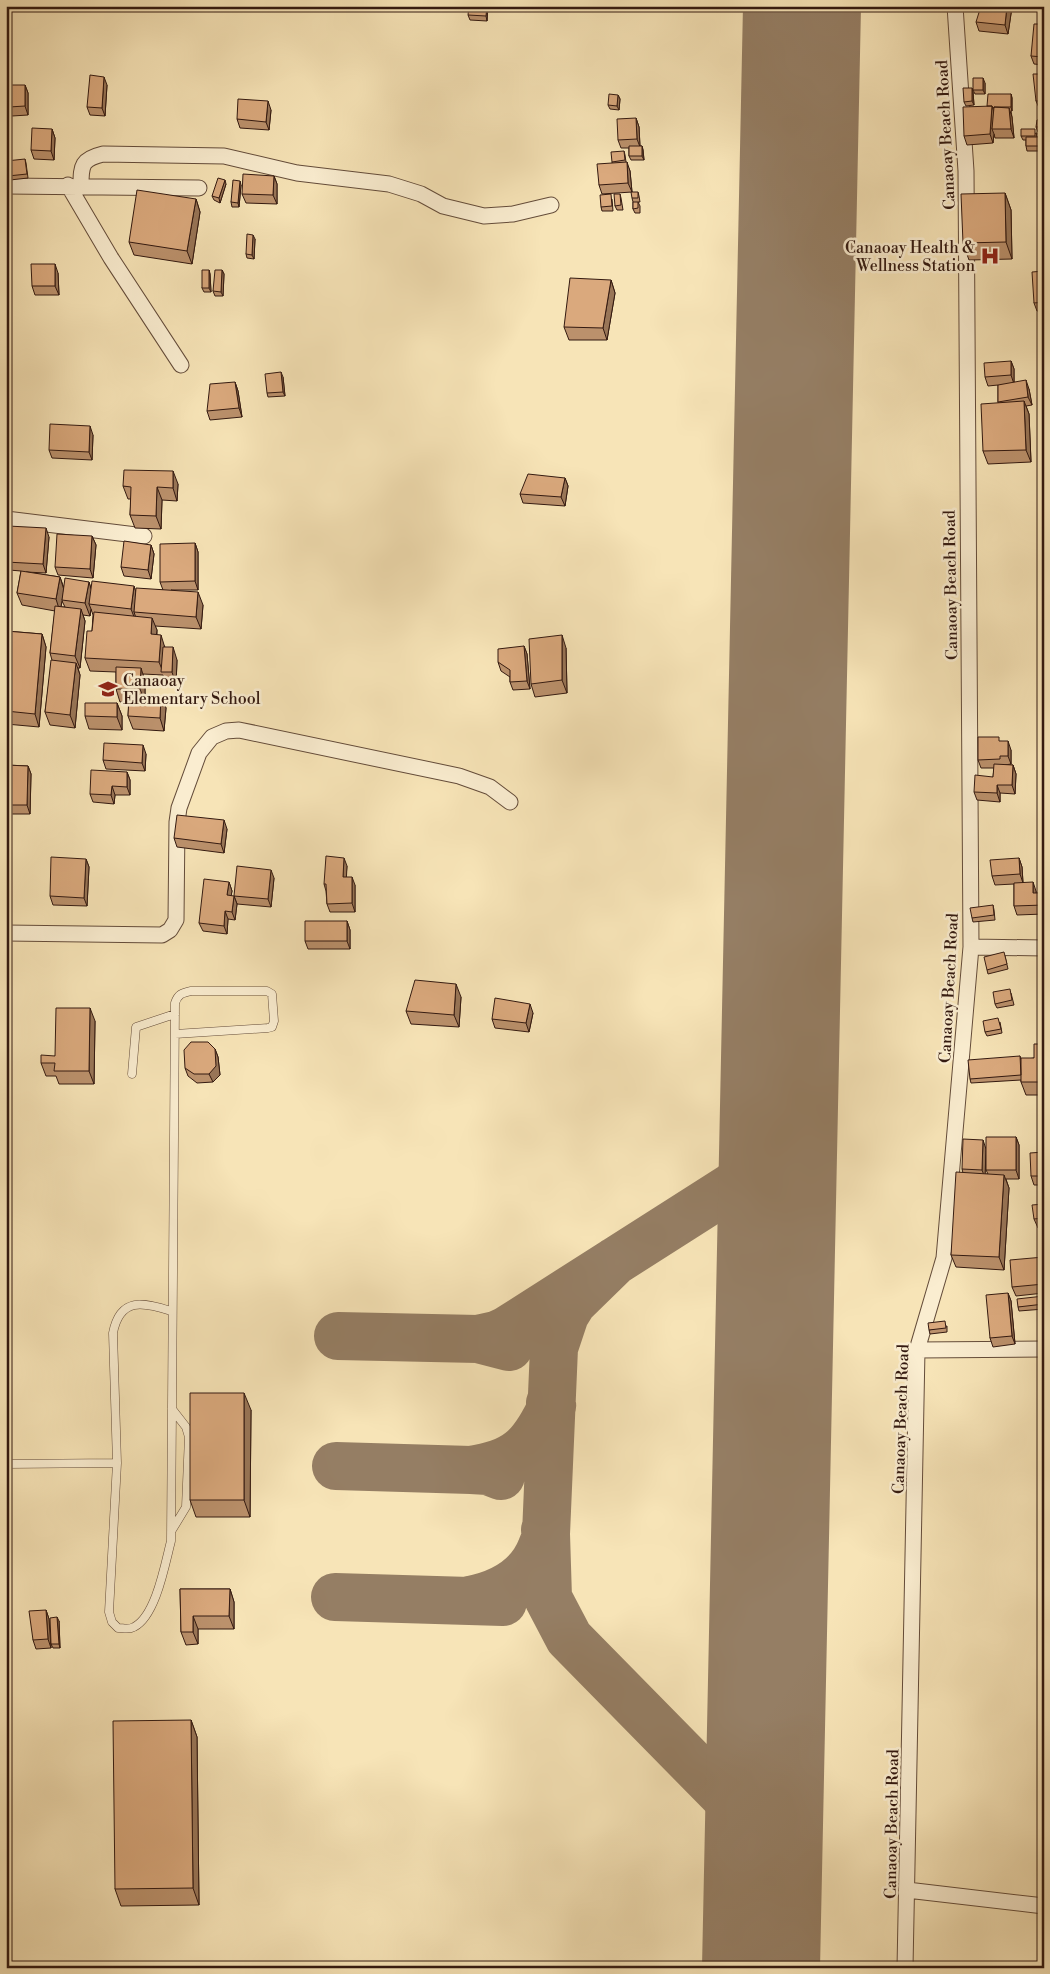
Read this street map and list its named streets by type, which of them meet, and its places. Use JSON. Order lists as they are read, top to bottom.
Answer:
{
  "streets": {
    "street": ["Canaoay Beach Road"]
  },
  "places": {
    "hospital": ["Canaoay Health & Wellness Station"],
    "school or university": ["Canaoay Elementary School"]
  }
}
